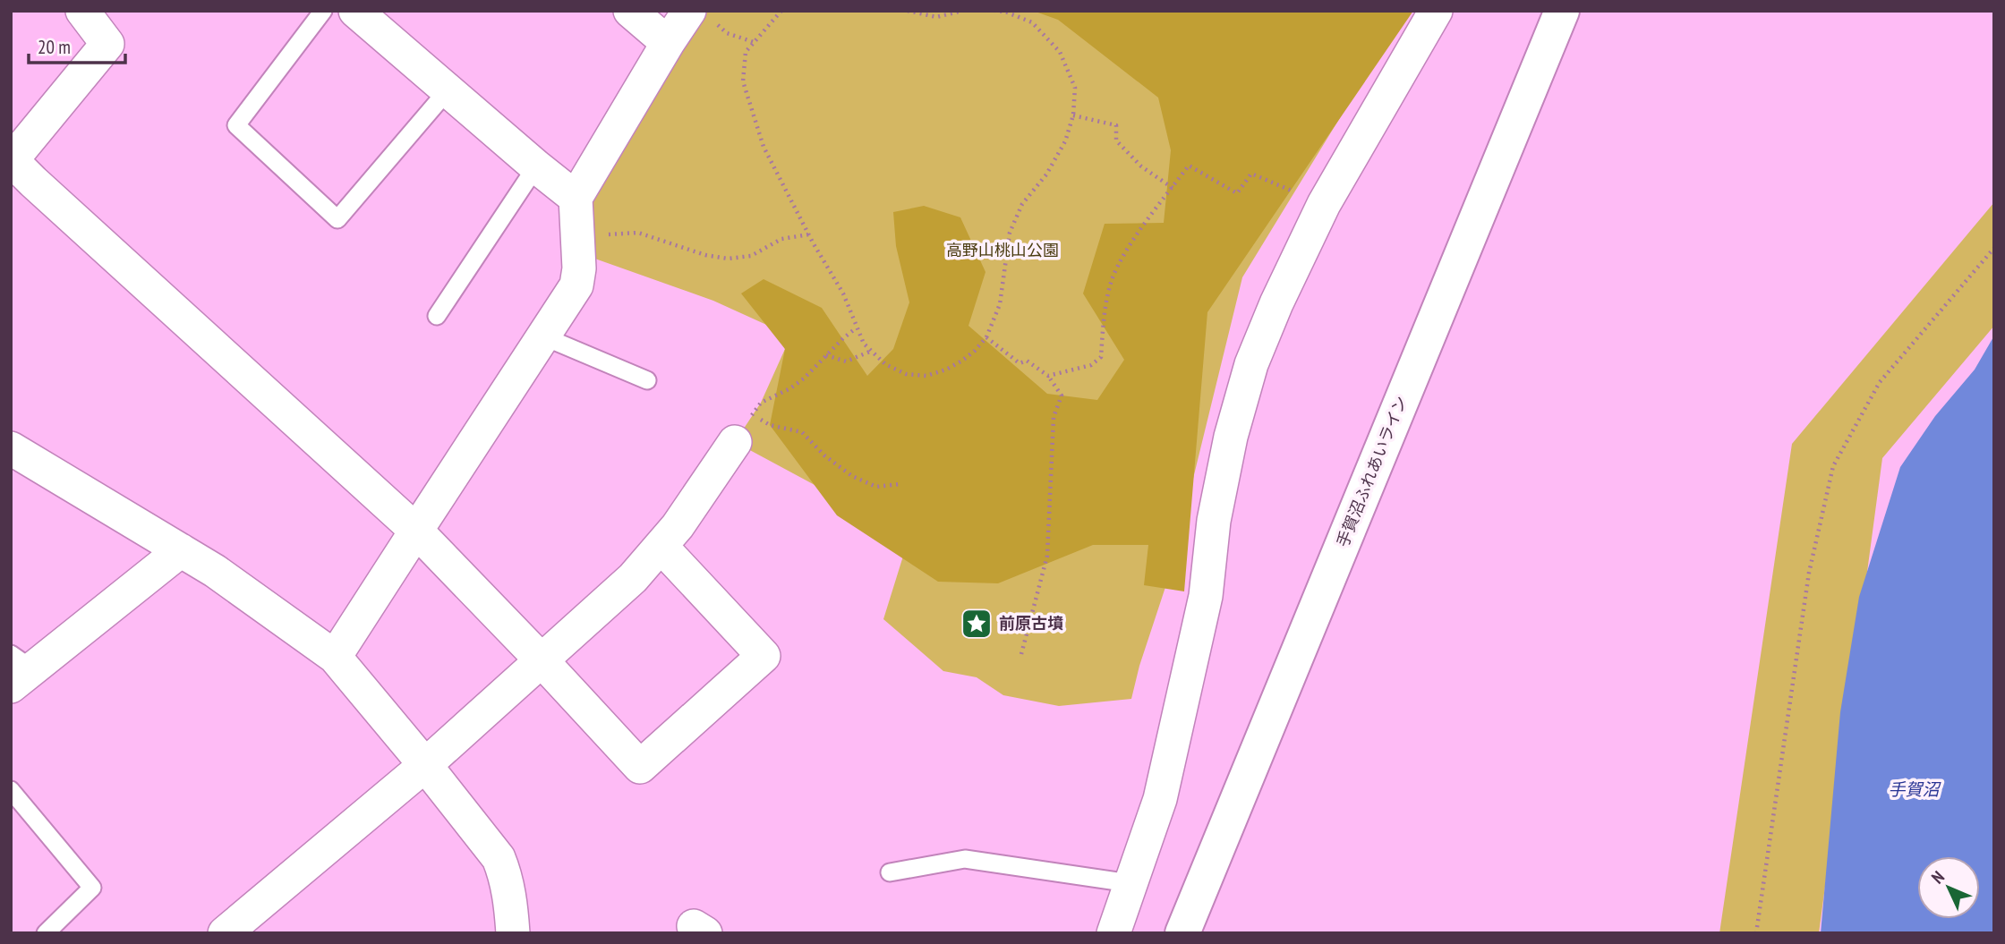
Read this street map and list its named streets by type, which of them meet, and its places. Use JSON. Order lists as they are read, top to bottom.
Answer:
{
  "streets": {
    "street": ["手賀沼ふれあいライン"]
  },
  "water": ["手賀沼"],
  "parks": ["高野山桃山公園"],
  "places": {
    "place": ["前原古墳"]
  },
  "scale_bar": "20 m",
  "north": "top left"
}
